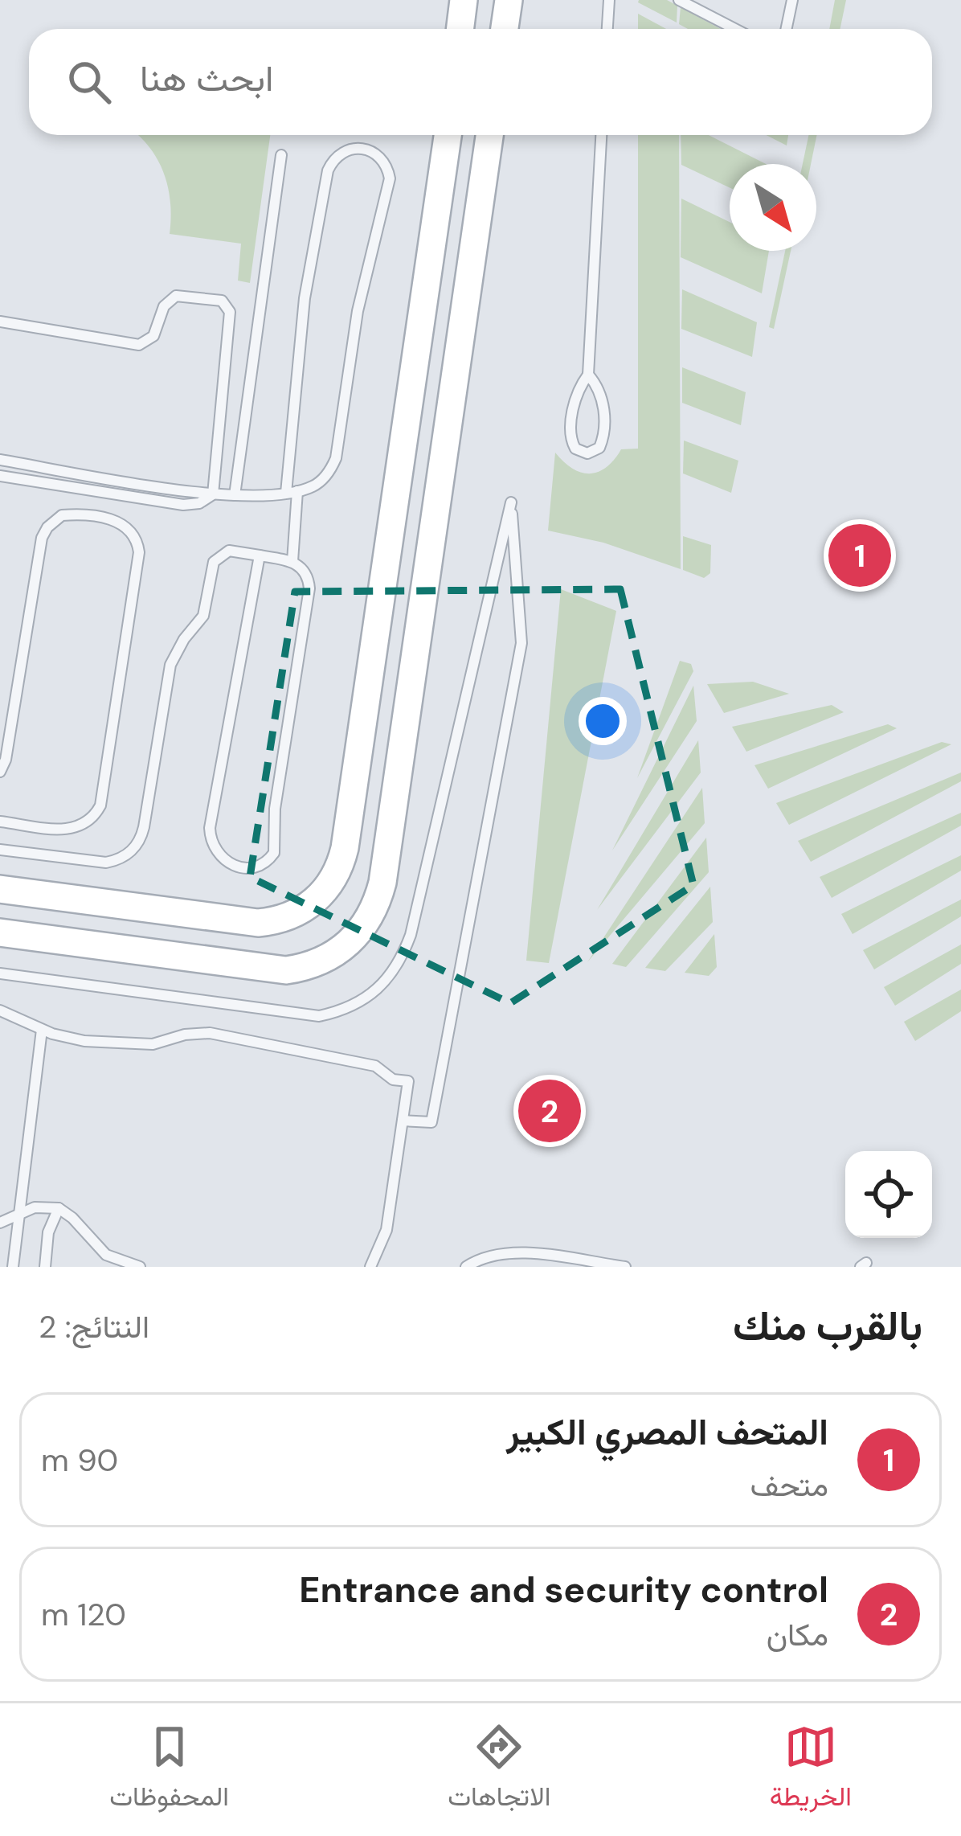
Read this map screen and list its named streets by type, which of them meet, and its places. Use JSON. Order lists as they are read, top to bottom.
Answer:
{
  "north": "bottom right",
  "page": {
    "search": "ابحث هنا",
    "pins": ["1", "2"],
    "heading": ["بالقرب منك", "النتائج: 2"],
    "list": [
      {
        "mark": "1",
        "name": "المتحف المصري الكبير",
        "note": "متحف",
        "value": "90 m"
      },
      {
        "mark": "2",
        "name": "Entrance and security control",
        "note": "مكان",
        "value": "120 m"
      }
    ],
    "nav": ["الخريطة", "الاتجاهات", "المحفوظات"]
  }
}
